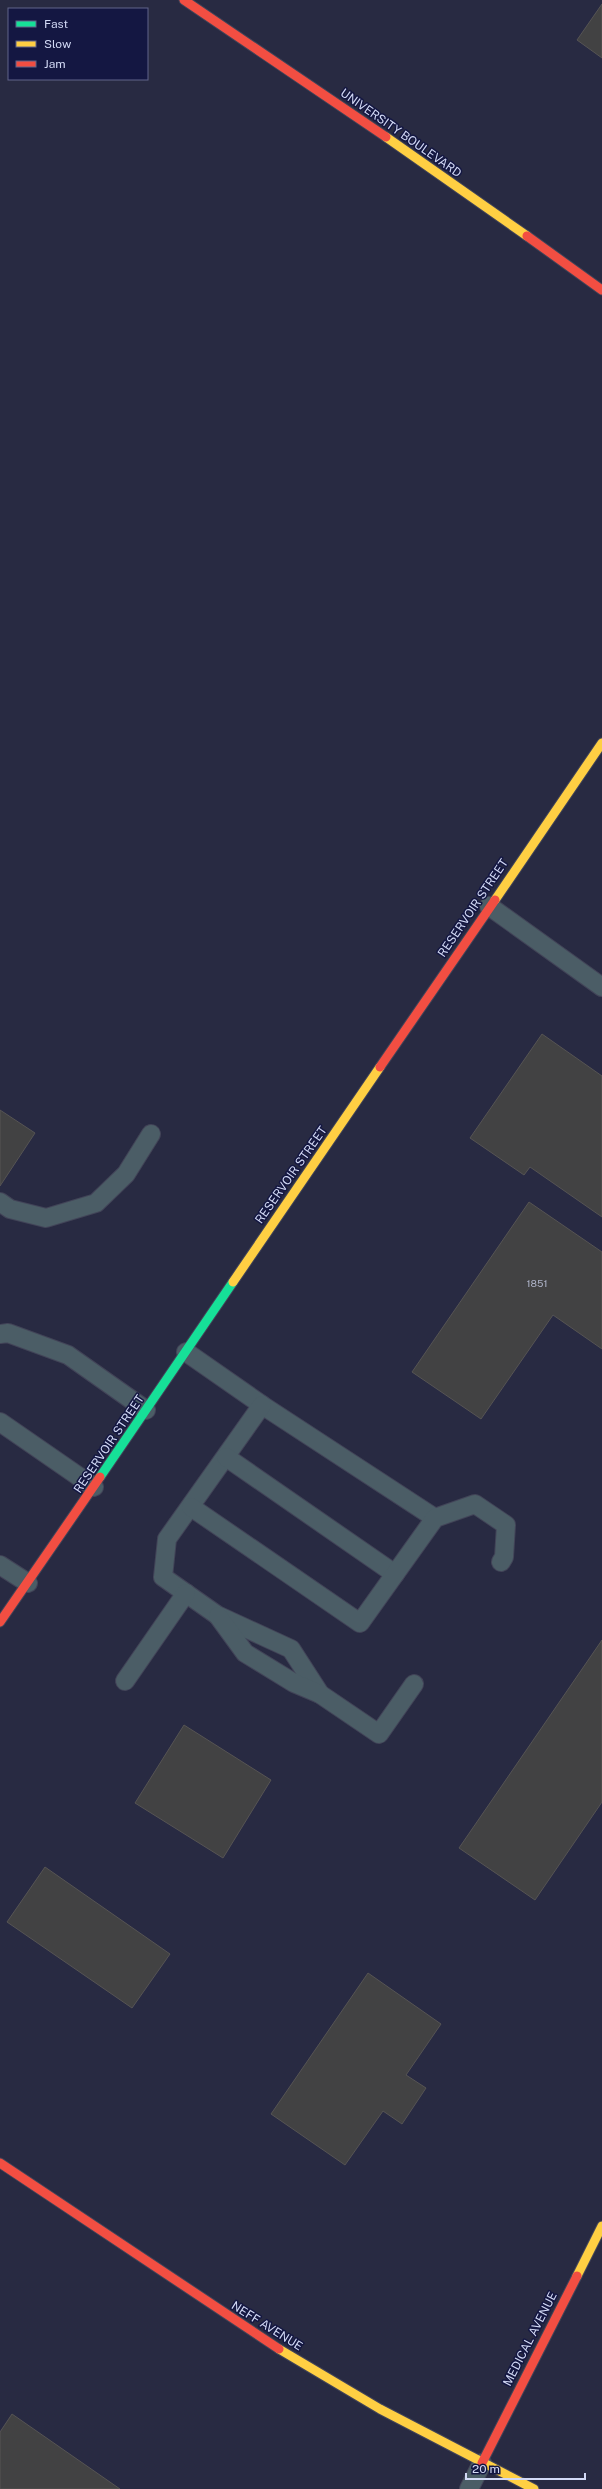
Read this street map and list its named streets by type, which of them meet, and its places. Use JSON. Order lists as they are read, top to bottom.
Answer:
{
  "streets": {
    "street": [
      "UNIVERSITY BOULEVARD",
      "RESERVOIR STREET",
      "NEFF AVENUE",
      "MEDICAL AVENUE"
    ]
  },
  "crossings": [
    ["NEFF AVENUE", "MEDICAL AVENUE"]
  ],
  "house_numbers": ["1851"],
  "legend": ["Fast", "Slow", "Jam"],
  "scale_bar": "20 m"
}
